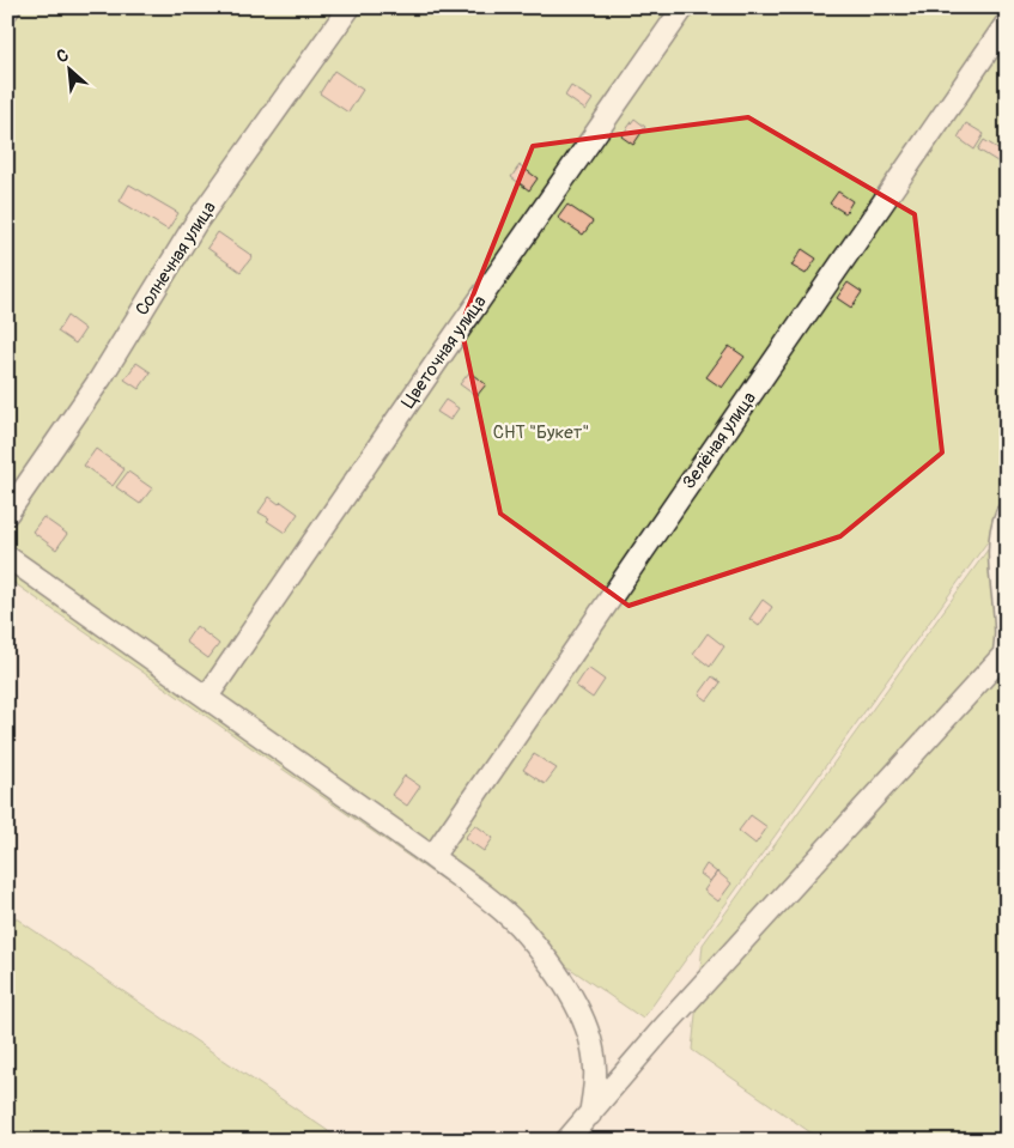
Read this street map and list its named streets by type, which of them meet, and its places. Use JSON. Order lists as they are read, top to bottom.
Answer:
{
  "streets": {
    "street": ["Солнечная улица", "Цветочная улица", "Зелёная улица"]
  },
  "parks": ["СНТ \"Букет\""],
  "north": "top left"
}
